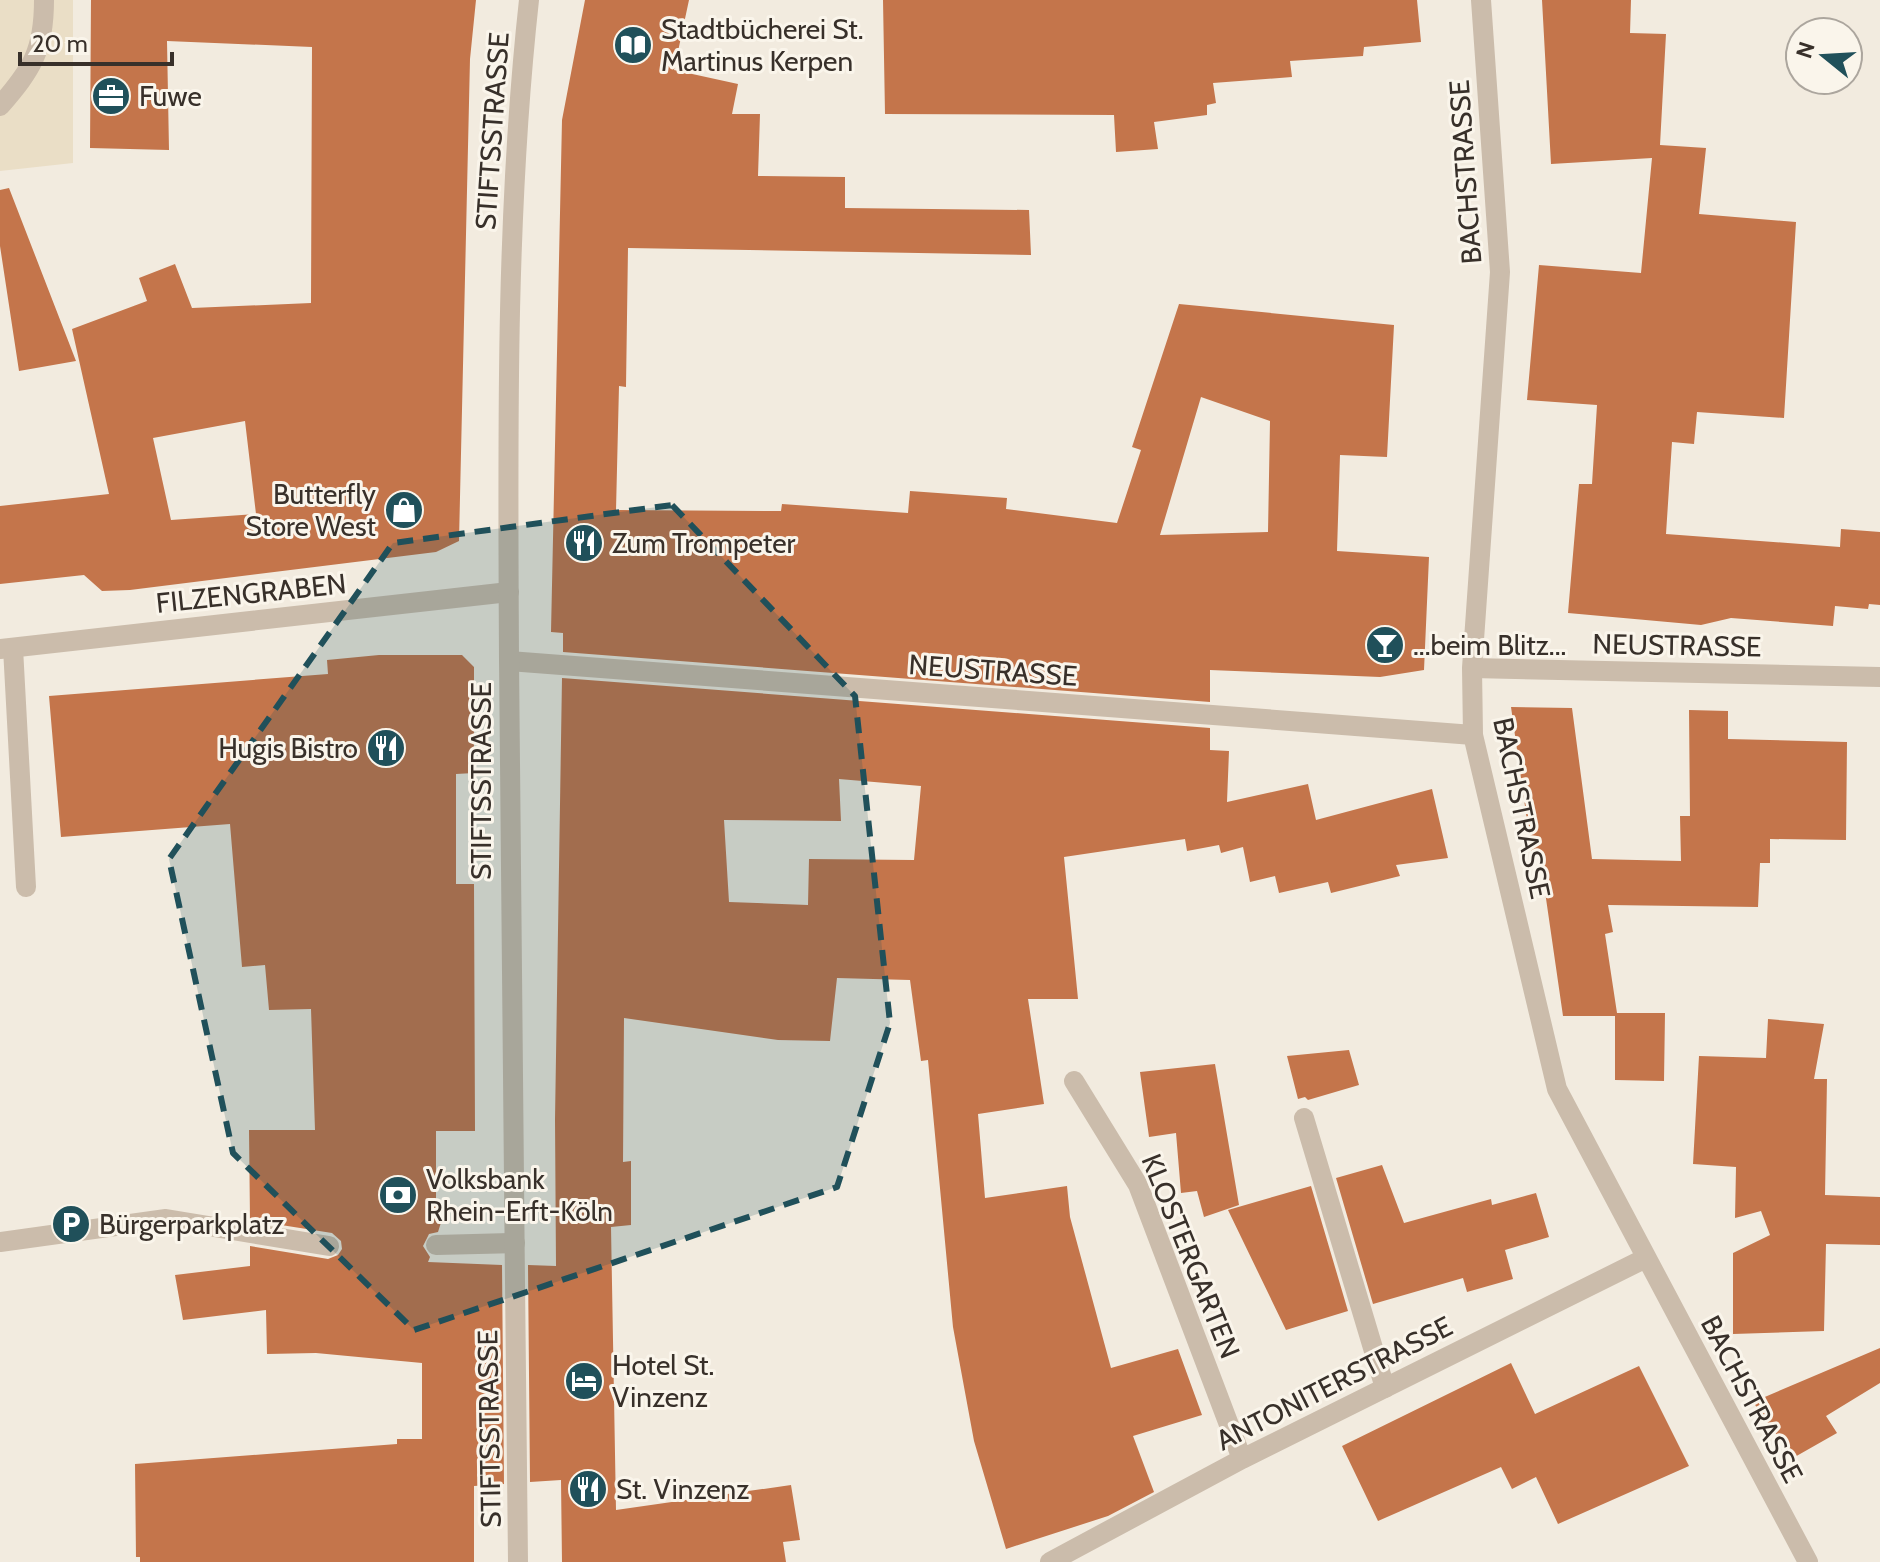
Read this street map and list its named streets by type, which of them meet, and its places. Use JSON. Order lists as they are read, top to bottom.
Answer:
{
  "streets": {
    "street": [
      "STIFTSSTRASSE",
      "BACHSTRASSE",
      "FILZENGRABEN",
      "NEUSTRASSE",
      "KLOSTERGARTEN",
      "ANTONITERSTRASSE"
    ]
  },
  "crossings": [
    ["STIFTSSTRASSE", "FILZENGRABEN"],
    ["STIFTSSTRASSE", "NEUSTRASSE"],
    ["BACHSTRASSE", "NEUSTRASSE"],
    ["BACHSTRASSE", "ANTONITERSTRASSE"],
    ["KLOSTERGARTEN", "ANTONITERSTRASSE"]
  ],
  "places": {
    "library": ["Stadtbücherei St. Martinus Kerpen"],
    "office": ["Fuwe"],
    "shop": ["Butterfly Store West"],
    "restaurant": ["Zum Trompeter", "Hugis Bistro", "St. Vinzenz"],
    "bar": ["...beim Blitz..."],
    "bank": ["Volksbank Rhein-Erft-Köln"],
    "parking": ["Bürgerparkplatz"],
    "hotel": ["Hotel St. Vinzenz"]
  },
  "scale_bar": "20 m",
  "north": "left"
}
